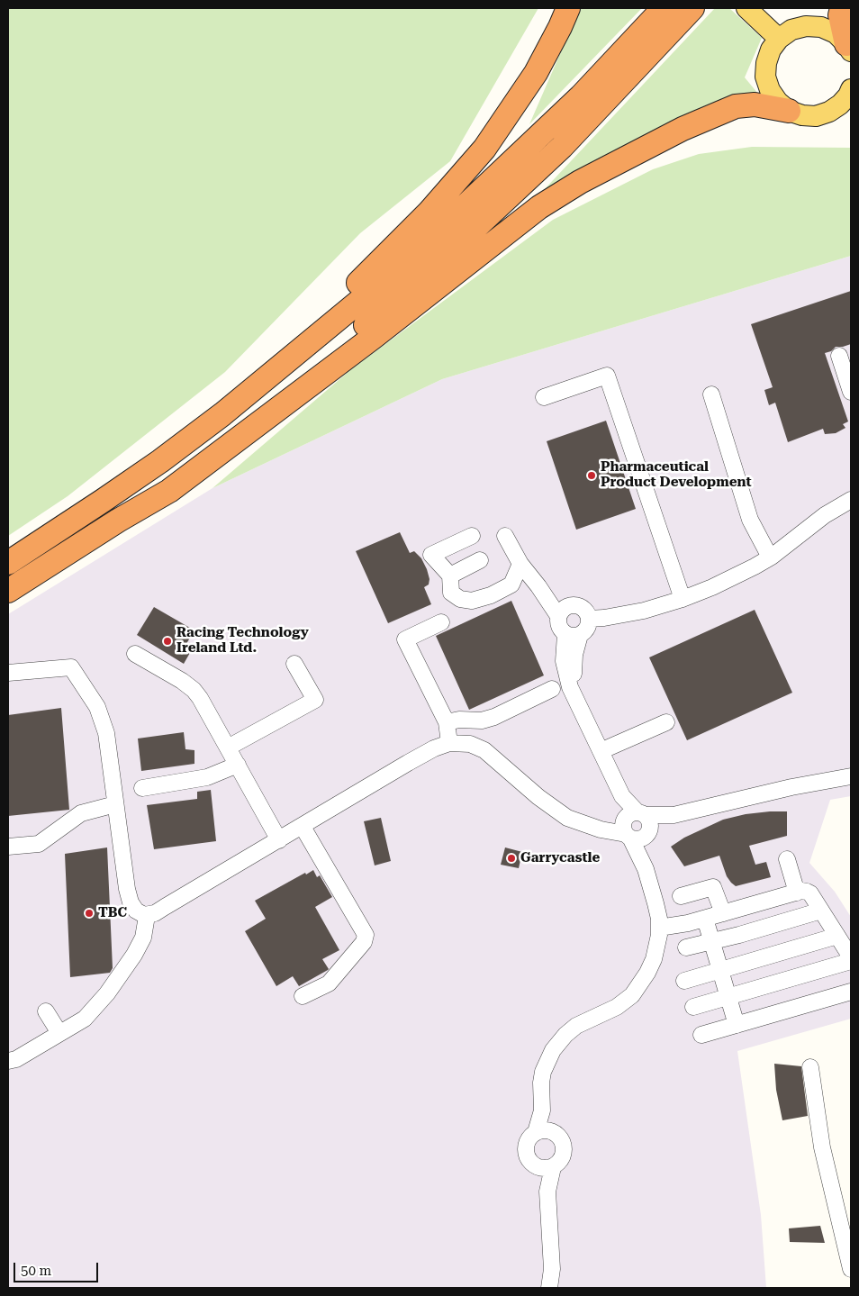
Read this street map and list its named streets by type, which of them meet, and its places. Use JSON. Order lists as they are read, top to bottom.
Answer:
{
  "places": [
    "Pharmaceutical Product Development",
    "Racing Technology Ireland Ltd.",
    "Garrycastle",
    "TBC"
  ],
  "scale_bar": "50 m"
}
